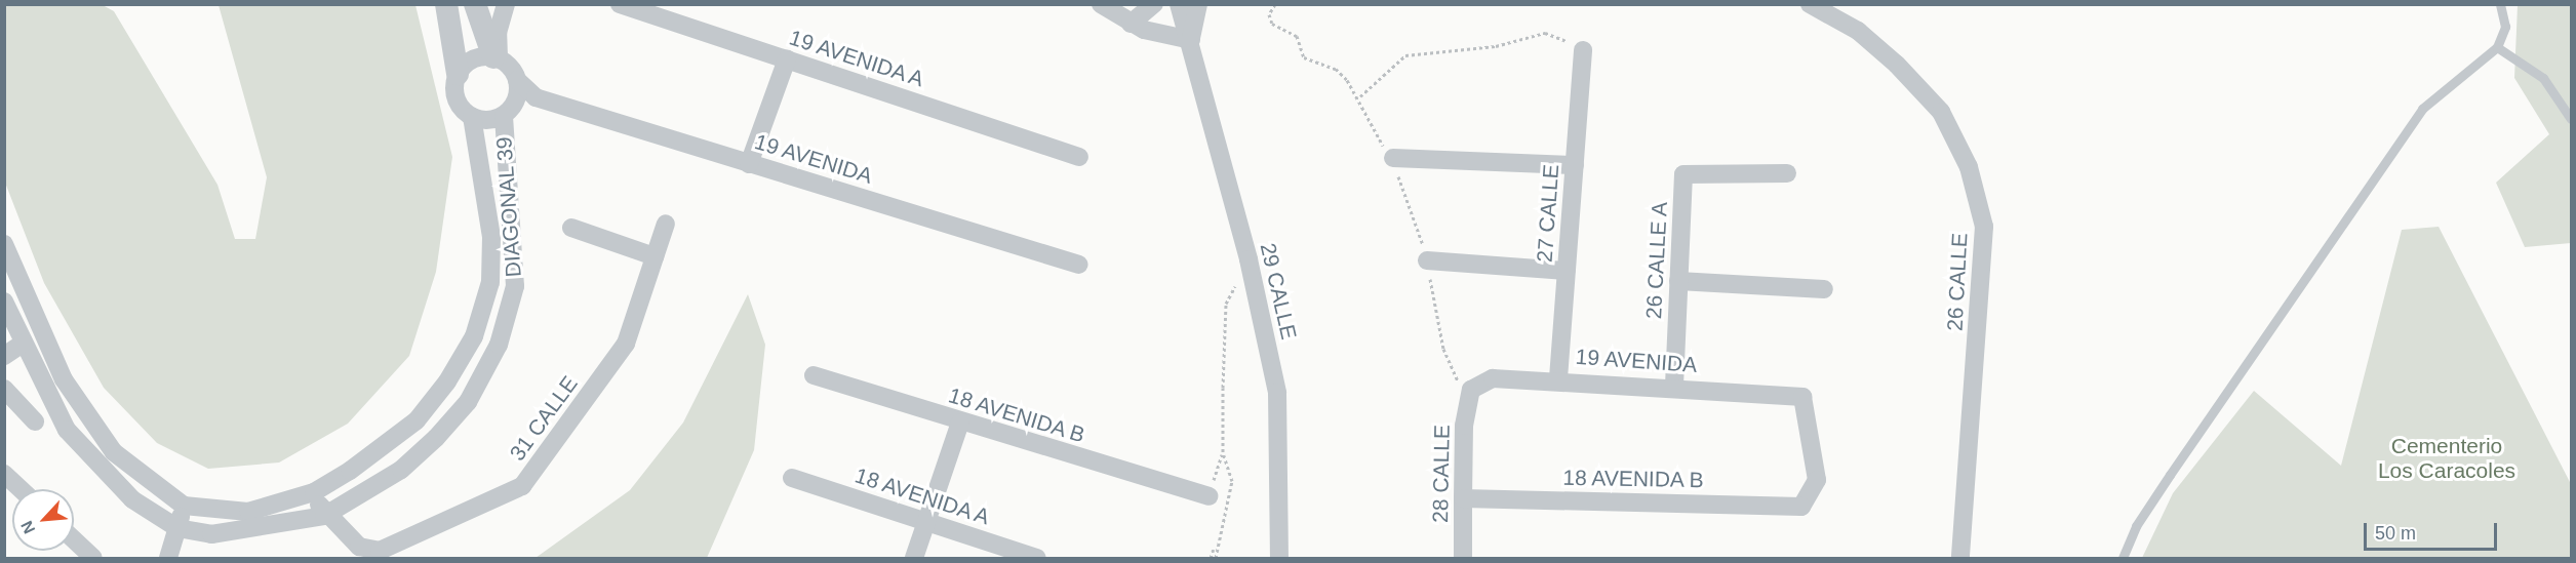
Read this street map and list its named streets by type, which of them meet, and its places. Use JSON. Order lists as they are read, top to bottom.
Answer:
{
  "streets": {
    "street": [
      "19 AVENIDA A",
      "19 AVENIDA",
      "DIAGONAL 39",
      "27 CALLE",
      "26 CALLE A",
      "26 CALLE",
      "29 CALLE",
      "18 AVENIDA B",
      "31 CALLE",
      "28 CALLE",
      "18 AVENIDA A"
    ]
  },
  "crossings": [
    ["19 AVENIDA", "DIAGONAL 39"],
    ["19 AVENIDA", "27 CALLE"],
    ["19 AVENIDA", "26 CALLE A"],
    ["19 AVENIDA", "18 AVENIDA B"],
    ["19 AVENIDA", "28 CALLE"],
    ["DIAGONAL 39", "31 CALLE"],
    ["18 AVENIDA B", "28 CALLE"]
  ],
  "parks": ["Cementerio Los Caracoles"],
  "scale_bar": "50 m",
  "north": "bottom left"
}
